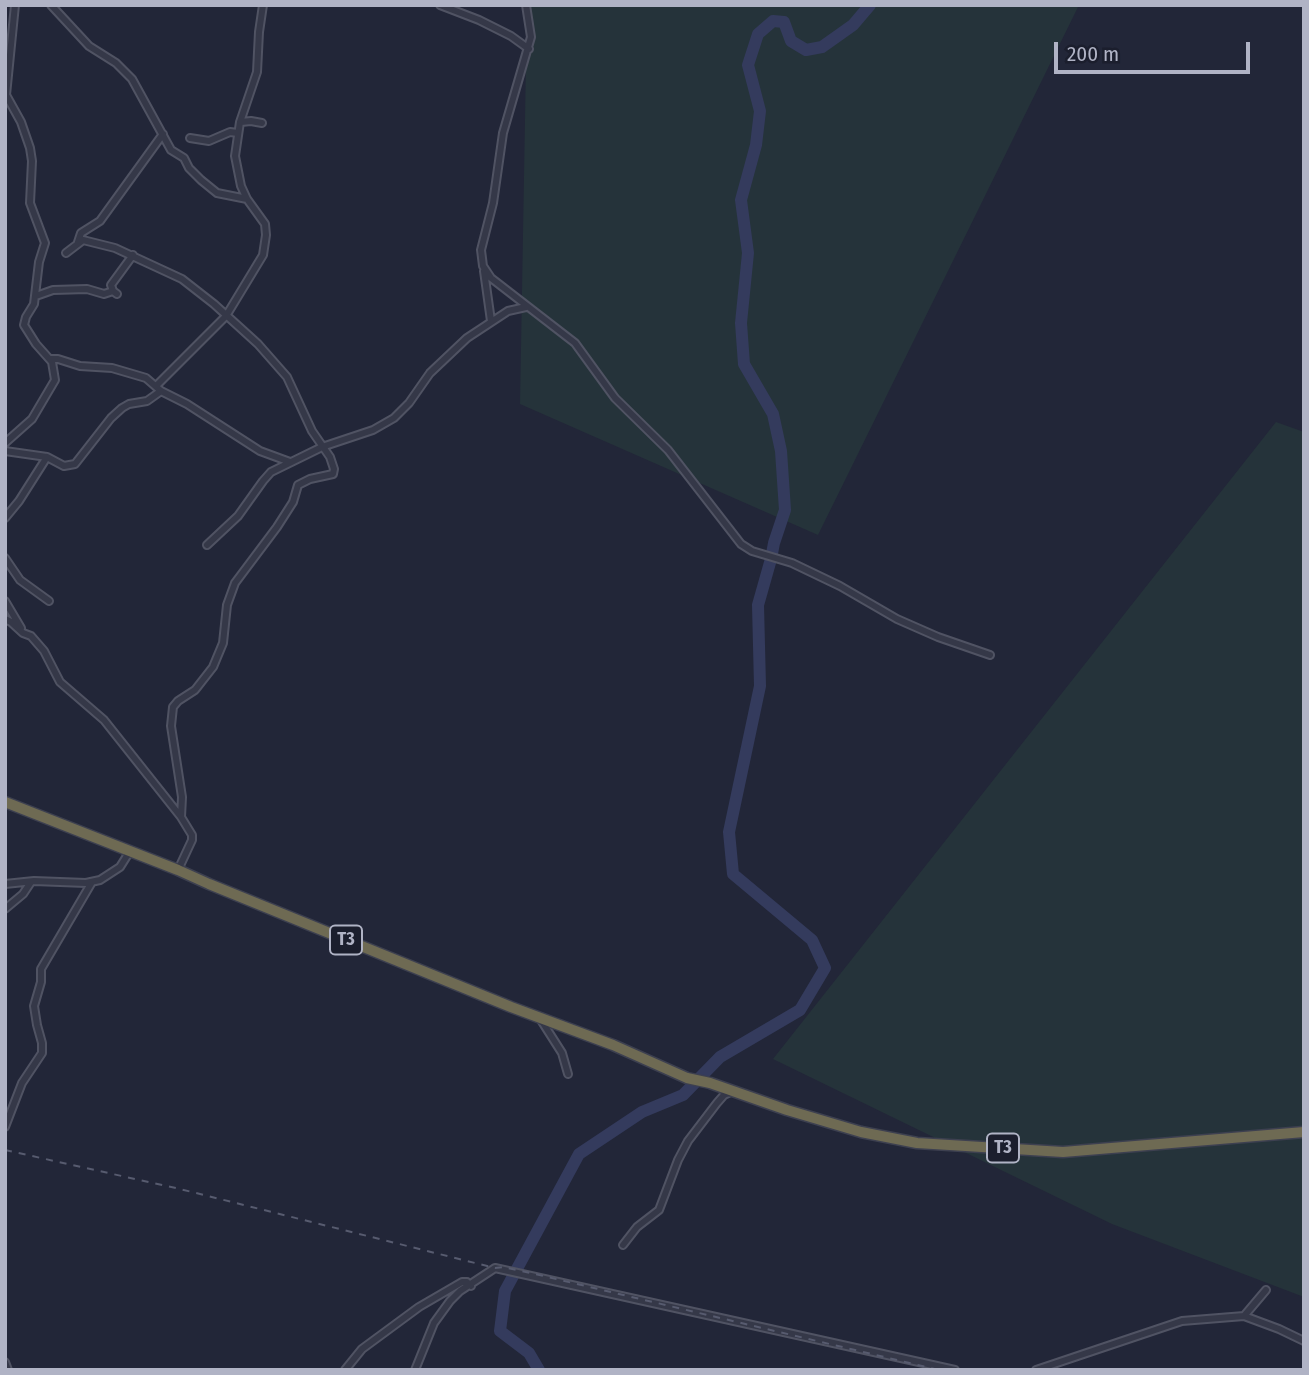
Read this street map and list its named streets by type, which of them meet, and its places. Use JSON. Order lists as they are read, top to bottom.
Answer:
{
  "streets": {
    "highway": ["T3"]
  },
  "scale_bar": "200 m"
}
